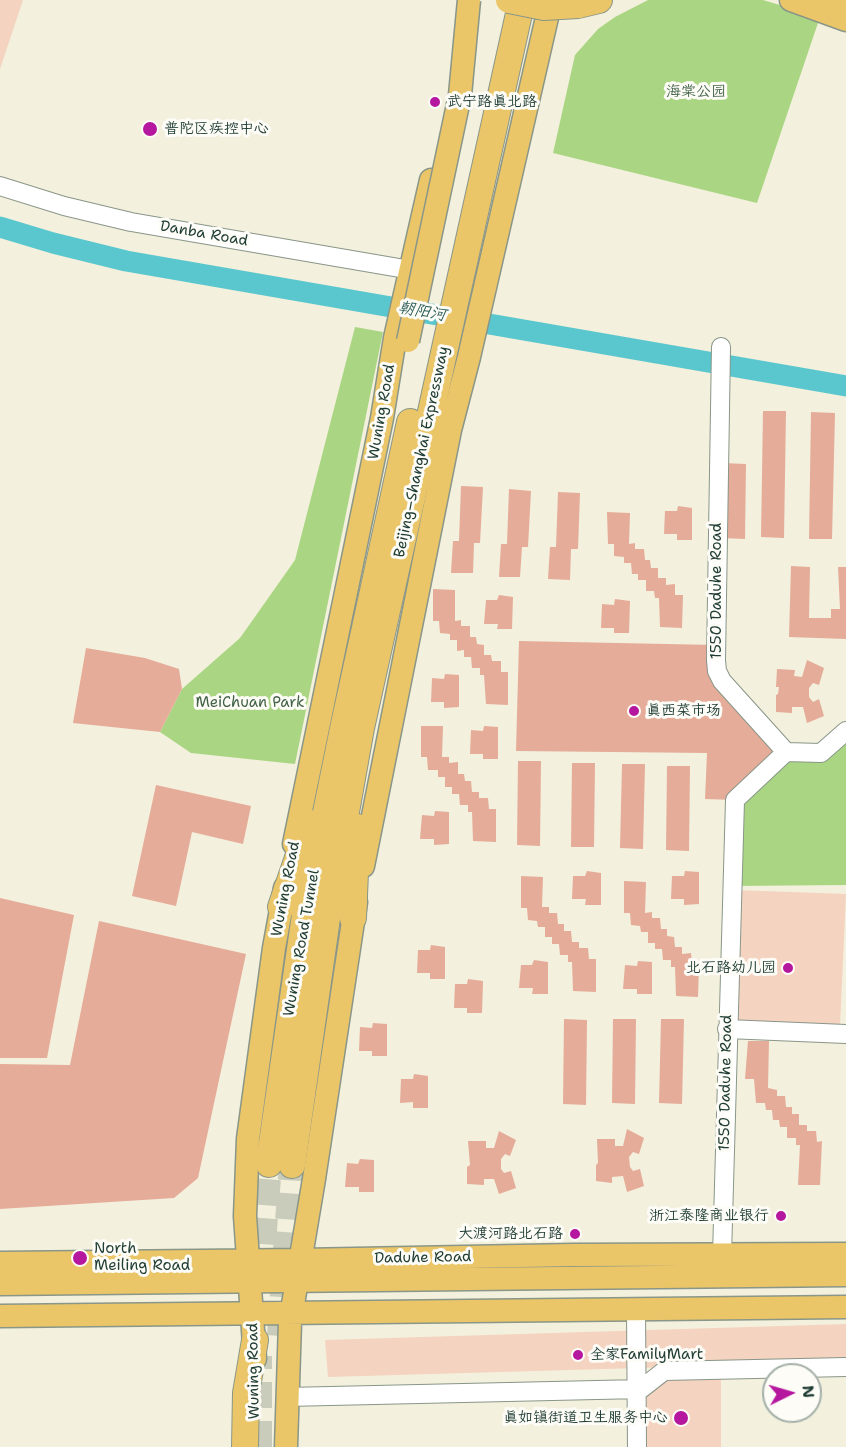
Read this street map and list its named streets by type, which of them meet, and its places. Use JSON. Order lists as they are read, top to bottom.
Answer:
{
  "streets": {
    "highway": ["Beijing–Shanghai Expressway", "Wuning Road Tunnel"],
    "main road": ["Wuning Road", "Daduhe Road"],
    "street": ["Danba Road", "1550 Daduhe Road"]
  },
  "crossings": [
    ["Wuning Road", "Daduhe Road"],
    ["Beijing–Shanghai Expressway", "Wuning Road Tunnel"],
    ["1550 Daduhe Road", "Daduhe Road"]
  ],
  "water": ["朝阳河"],
  "parks": ["海棠公园", "MeiChuan Park"],
  "places": [
    "武宁路真北路",
    "普陀区疾控中心",
    "真西菜市场",
    "北石路幼儿园",
    "浙江泰隆商业银行",
    "大渡河路北石路",
    "North Meiling Road",
    "全家FamilyMart",
    "真如镇街道卫生服务中心"
  ],
  "north": "right"
}
